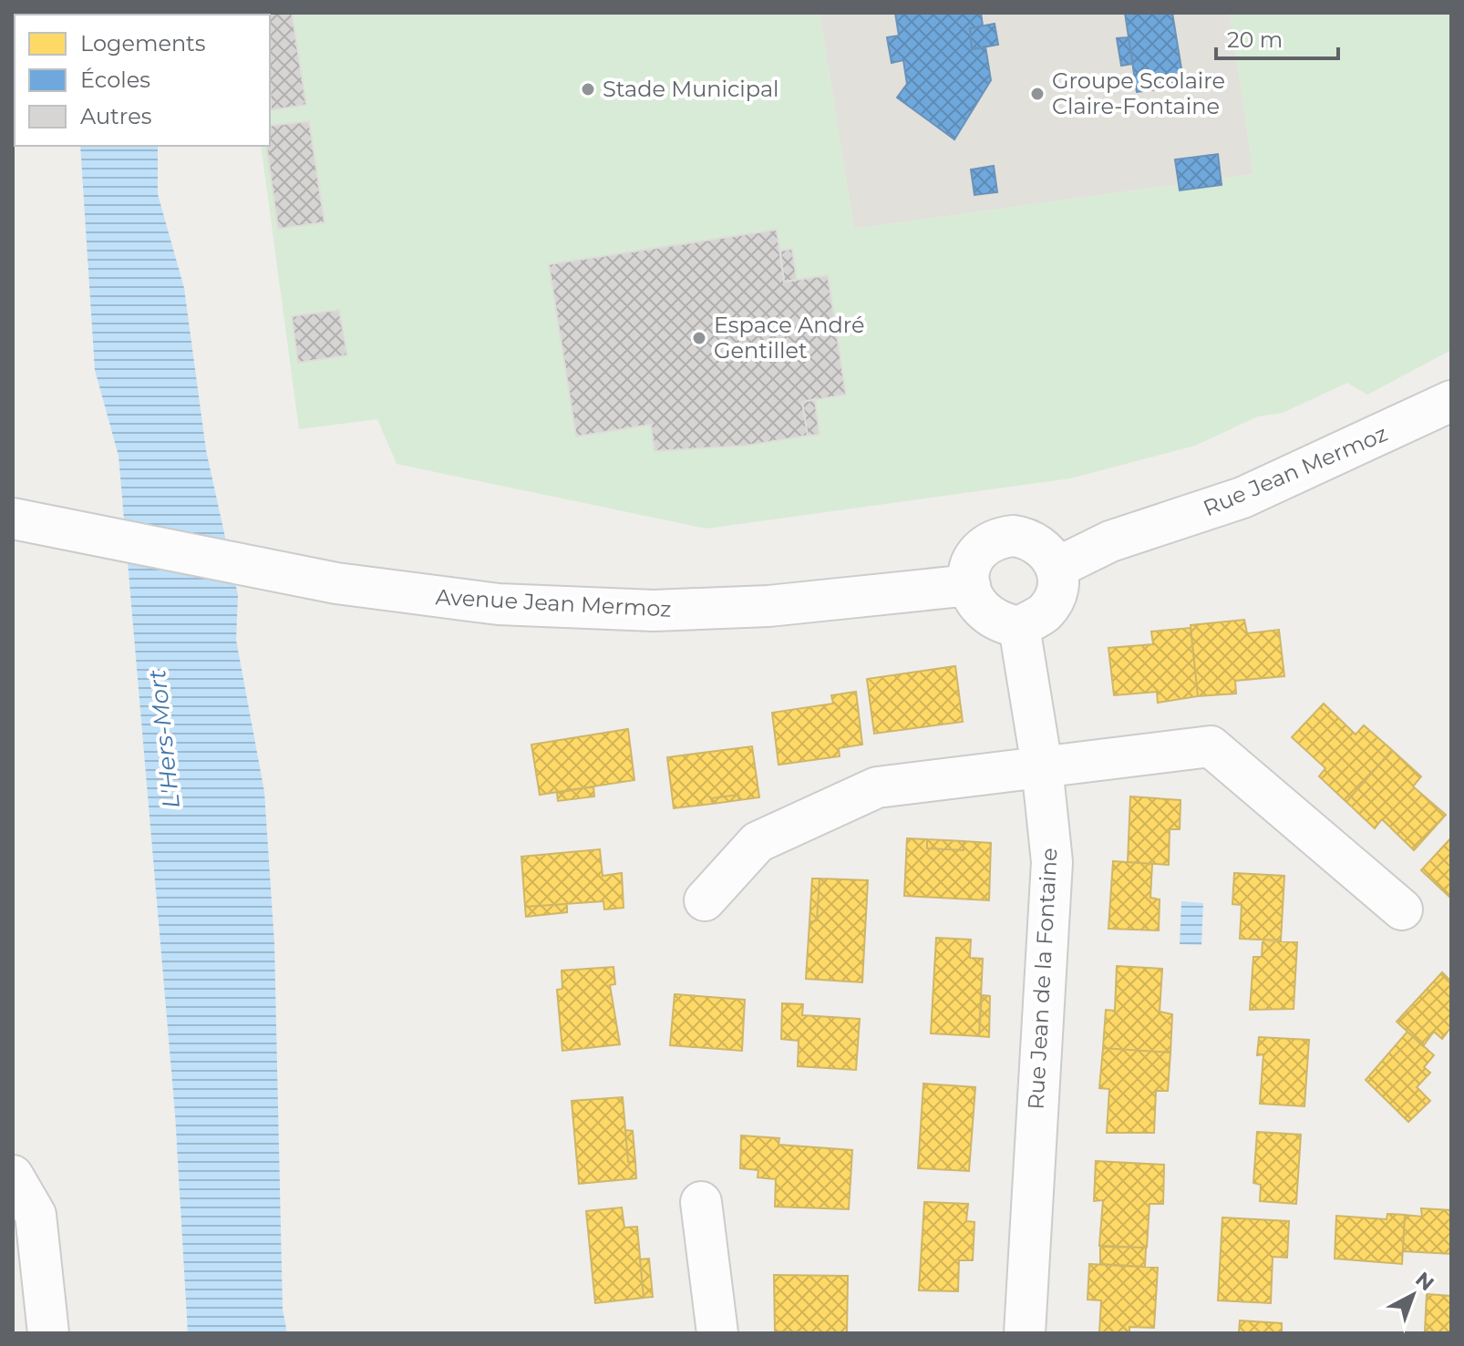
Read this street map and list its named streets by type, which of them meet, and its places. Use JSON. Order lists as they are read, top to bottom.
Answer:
{
  "streets": {
    "street": ["Rue Jean Mermoz", "Avenue Jean Mermoz", "Rue Jean de la Fontaine"]
  },
  "crossings": [
    ["Rue Jean Mermoz", "Avenue Jean Mermoz"],
    ["Rue Jean Mermoz", "Rue Jean de la Fontaine"],
    ["Avenue Jean Mermoz", "Rue Jean de la Fontaine"]
  ],
  "water": ["L'Hers-Mort"],
  "places": ["Stade Municipal", "Groupe Scolaire Claire-Fontaine", "Espace André Gentillet"],
  "legend": ["Logements", "Écoles", "Autres"],
  "scale_bar": "20 m",
  "north": "top right"
}
